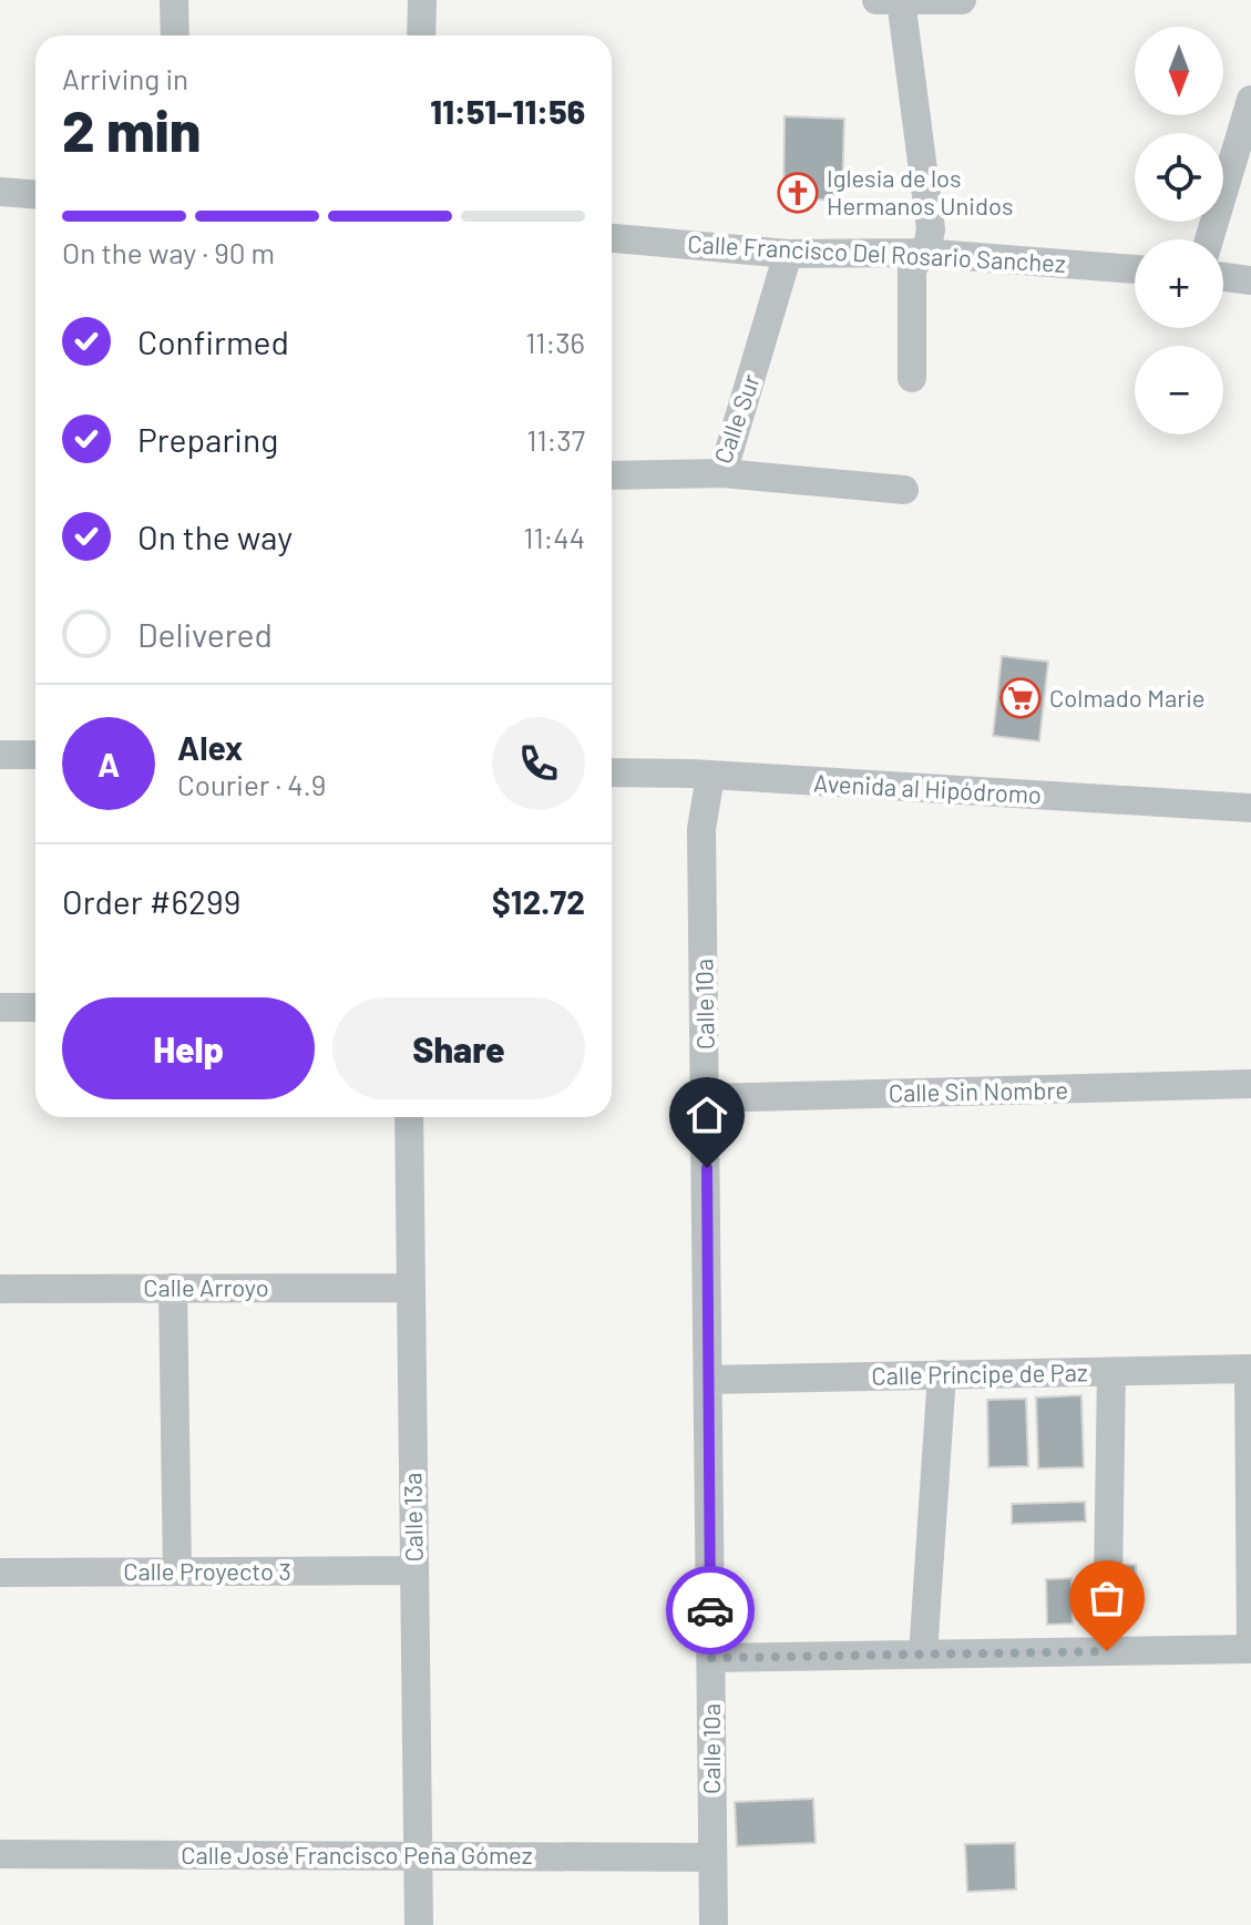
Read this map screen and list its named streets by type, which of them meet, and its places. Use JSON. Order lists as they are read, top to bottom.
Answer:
{
  "streets": {
    "street": [
      "Calle Francisco Del Rosario Sanchez",
      "Calle Sur",
      "Avenida al Hipódromo",
      "Calle 10a",
      "Calle Sin Nombre",
      "Calle Arroyo",
      "Calle Príncipe de Paz",
      "Calle 13a",
      "Calle Proyecto 3",
      "Calle José Francisco Peña Gómez"
    ]
  },
  "crossings": [
    ["Calle Francisco Del Rosario Sanchez", "Calle Sur"],
    ["Avenida al Hipódromo", "Calle 10a"],
    ["Calle 10a", "Calle Sin Nombre"],
    ["Calle 10a", "Calle Príncipe de Paz"],
    ["Calle 10a", "Calle José Francisco Peña Gómez"],
    ["Calle Arroyo", "Calle 13a"],
    ["Calle 13a", "Calle Proyecto 3"],
    ["Calle 13a", "Calle José Francisco Peña Gómez"]
  ],
  "places": {
    "church": ["Iglesia de los Hermanos Unidos"],
    "supermarket": ["Colmado Marie"]
  },
  "north": "bottom",
  "page": {
    "map_buttons": ["+", "−"],
    "heading": ["2 min", "Arriving in", "11:51–11:56"],
    "panel": [
      "Alex",
      "Courier · 4.9",
      "Order #6299",
      "$12.72"
    ],
    "bar": "On the way · 90 m",
    "list": [
      ["Confirmed", "11:36"],
      ["Preparing", "11:37"],
      ["On the way", "11:44"],
      "Delivered"
    ],
    "round": "A",
    "buttons": ["Help", "Share"]
  }
}
